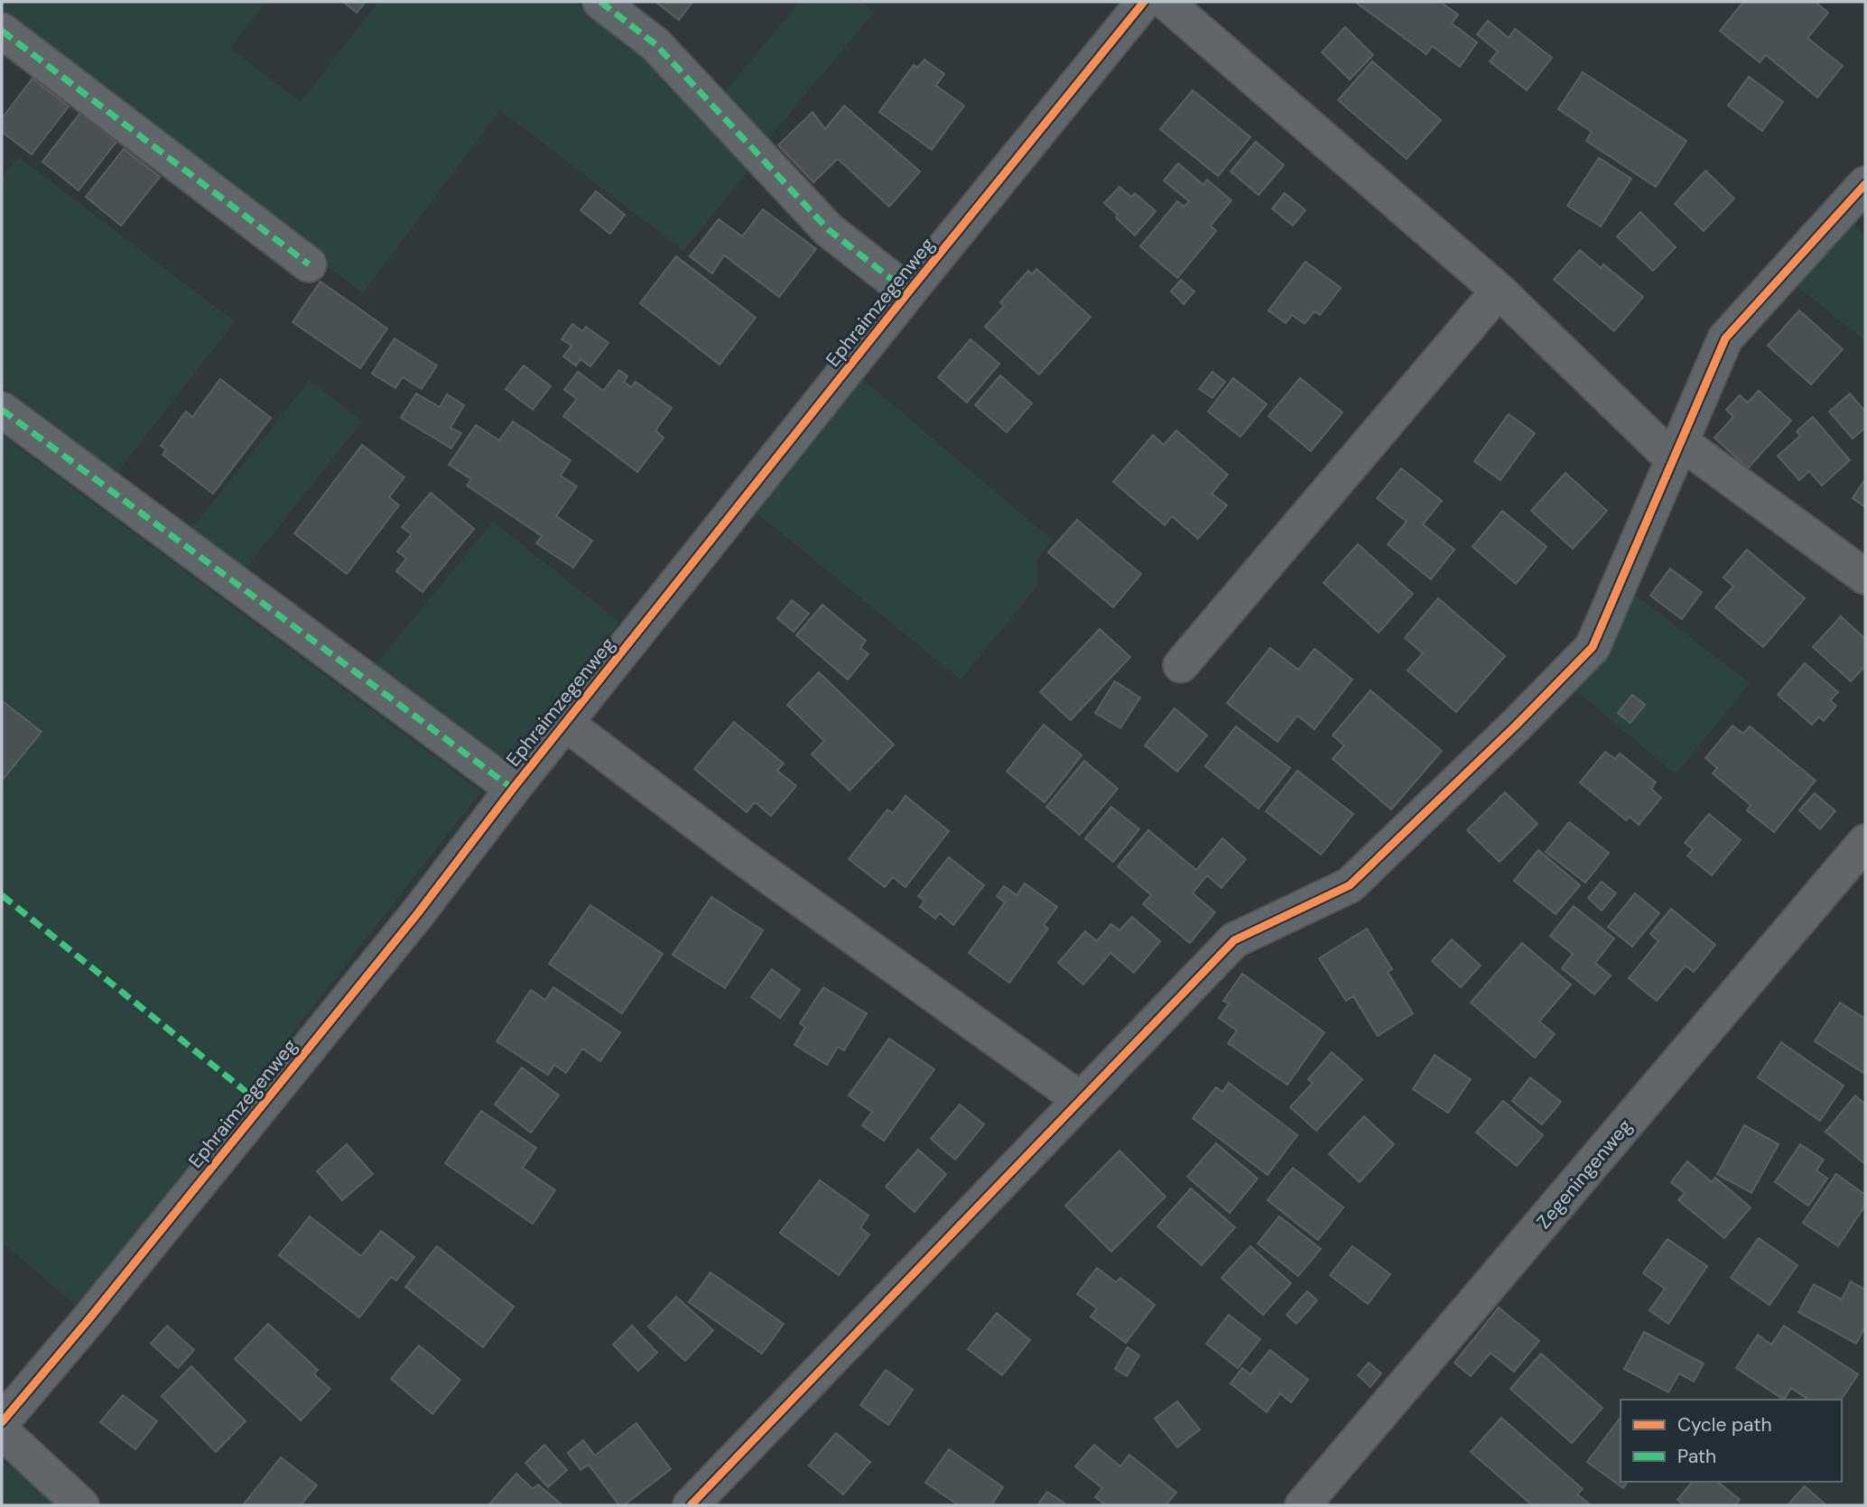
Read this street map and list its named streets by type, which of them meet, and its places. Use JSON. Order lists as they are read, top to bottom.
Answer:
{
  "streets": {
    "street": ["Ephraimzegenweg", "Zegeningenweg"]
  },
  "legend": ["Cycle path", "Path"]
}
